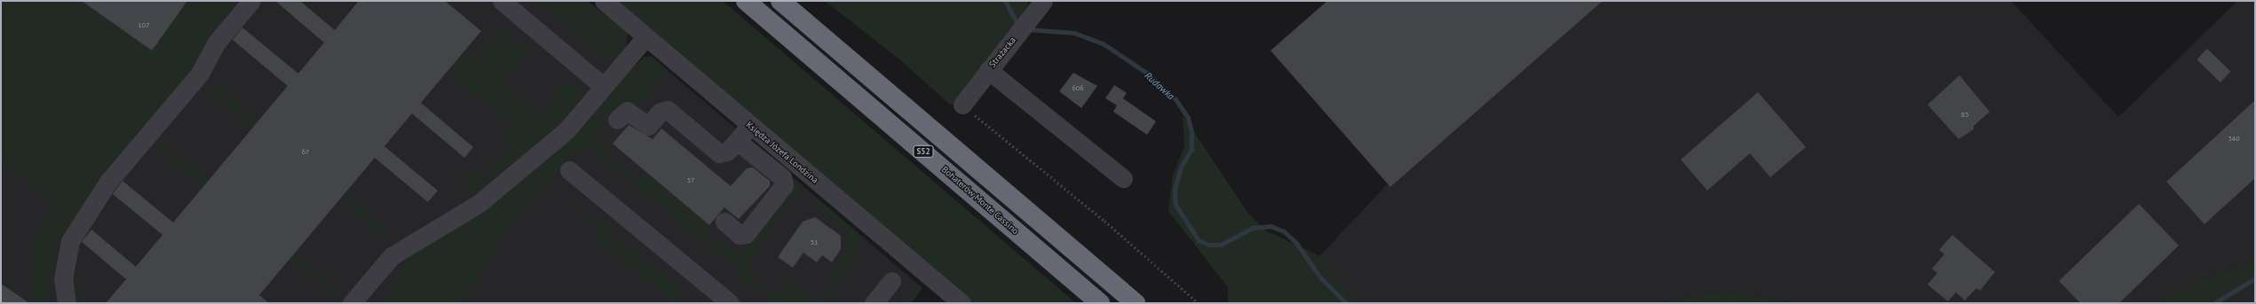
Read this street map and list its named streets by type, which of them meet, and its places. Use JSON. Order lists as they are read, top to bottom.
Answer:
{
  "streets": {
    "highway": ["S52", "Bohaterów Monte Cassino"],
    "street": ["Strażacka", "Księdza Józefa Londzina"]
  },
  "water": ["Rudawka"],
  "house_numbers": [
    "107",
    "606",
    "83",
    "340",
    "67",
    "57",
    "51"
  ]
}
